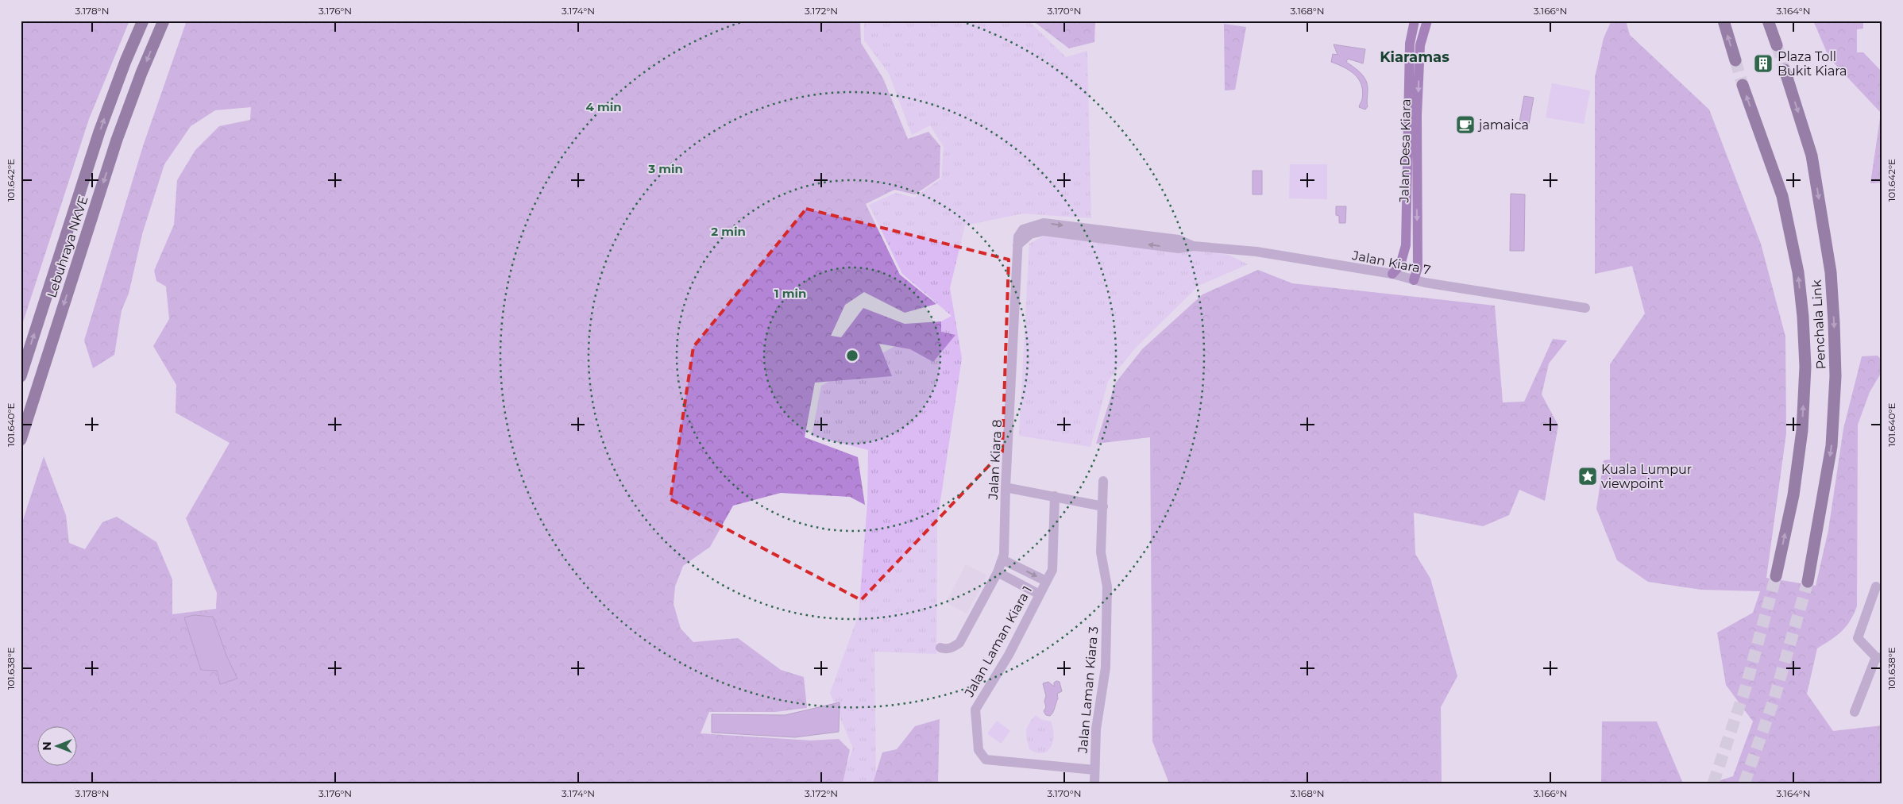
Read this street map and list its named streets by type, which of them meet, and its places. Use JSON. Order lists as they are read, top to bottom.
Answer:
{
  "streets": {
    "highway": ["Lebuhraya NKVE", "Penchala Link"],
    "main road": ["Jalan Desa Kiara"],
    "street": [
      "Jalan Kiara 7",
      "Jalan Kiara 8",
      "Jalan Laman Kiara 1",
      "Jalan Laman Kiara 3"
    ]
  },
  "crossings": [
    ["Jalan Desa Kiara", "Jalan Kiara 7"],
    ["Jalan Kiara 7", "Jalan Kiara 8"],
    ["Jalan Laman Kiara 1", "Jalan Laman Kiara 3"]
  ],
  "districts": ["Kiaramas"],
  "places": {
    "building": ["Plaza Toll Bukit Kiara"],
    "cafe": ["jamaica"],
    "place": ["Kuala Lumpur viewpoint"]
  },
  "north": "left",
  "coordinates": [
    "3.178°N",
    "3.176°N",
    "3.174°N",
    "3.172°N",
    "3.170°N",
    "3.168°N",
    "3.166°N",
    "3.164°N",
    "101.642°E",
    "101.640°E",
    "101.638°E"
  ],
  "rings": [
    "4 min",
    "3 min",
    "2 min",
    "1 min"
  ]
}
